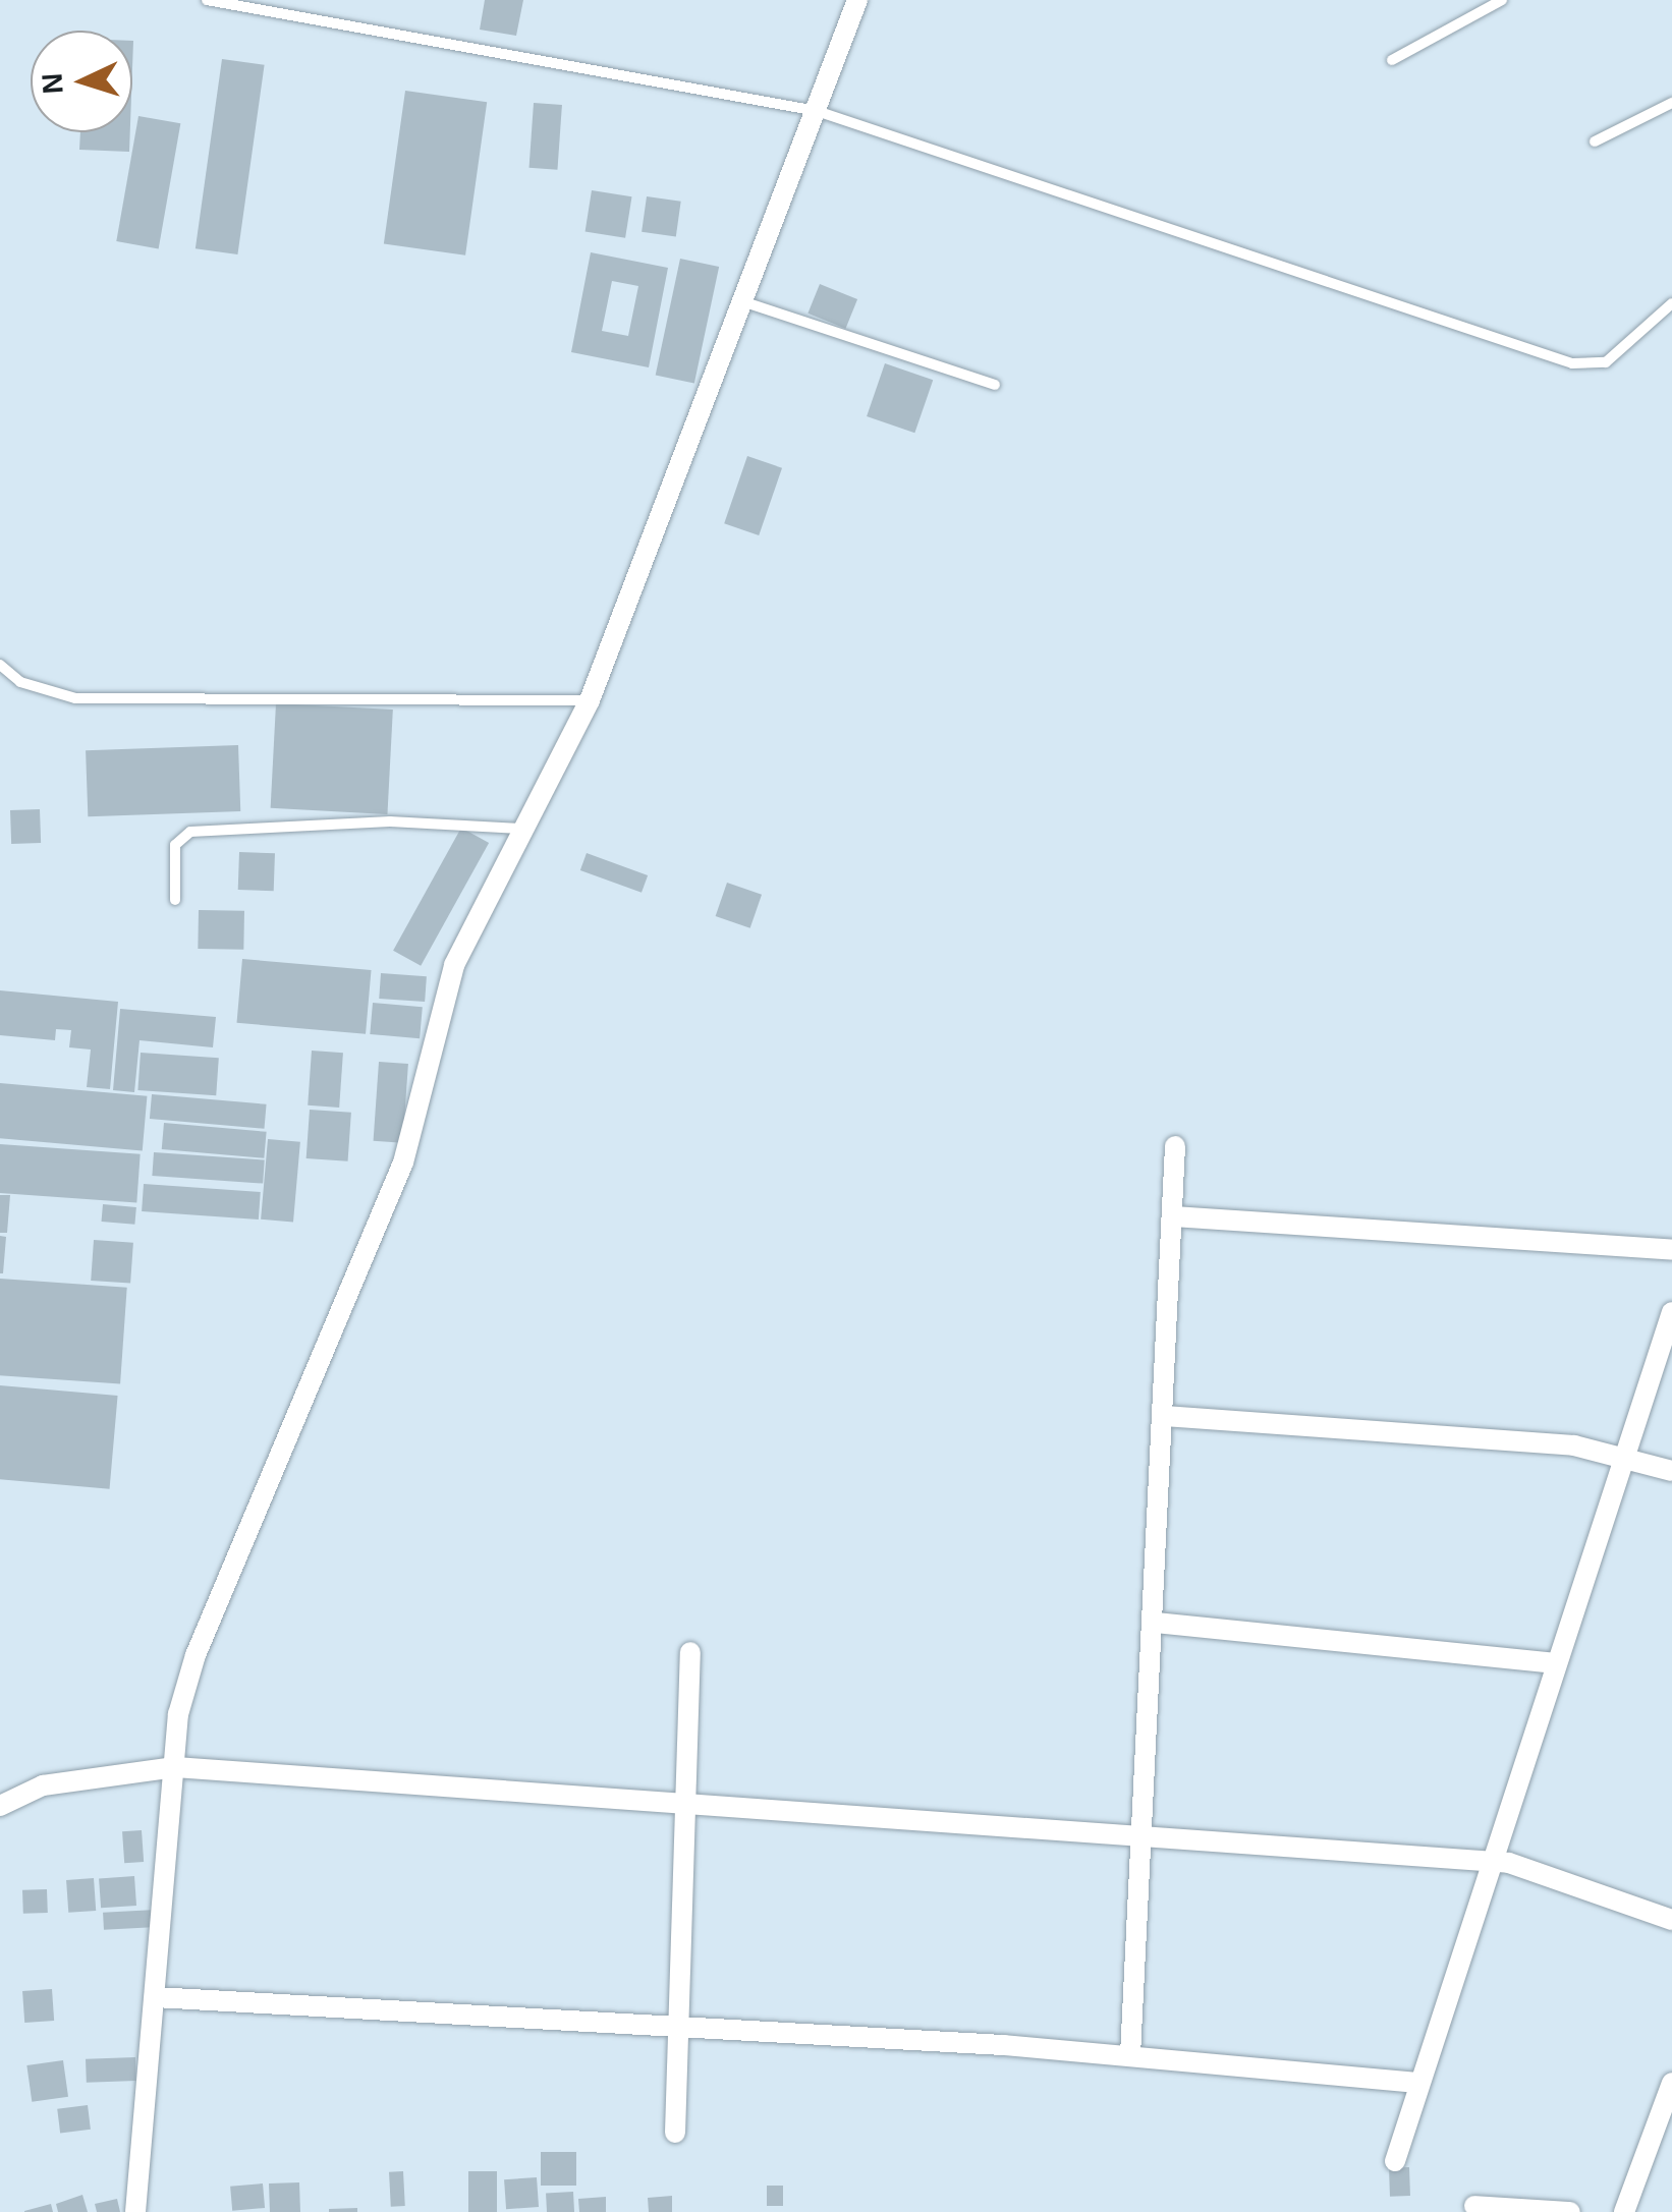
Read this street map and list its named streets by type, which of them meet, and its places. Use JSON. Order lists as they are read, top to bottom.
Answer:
{
  "north": "left"
}
